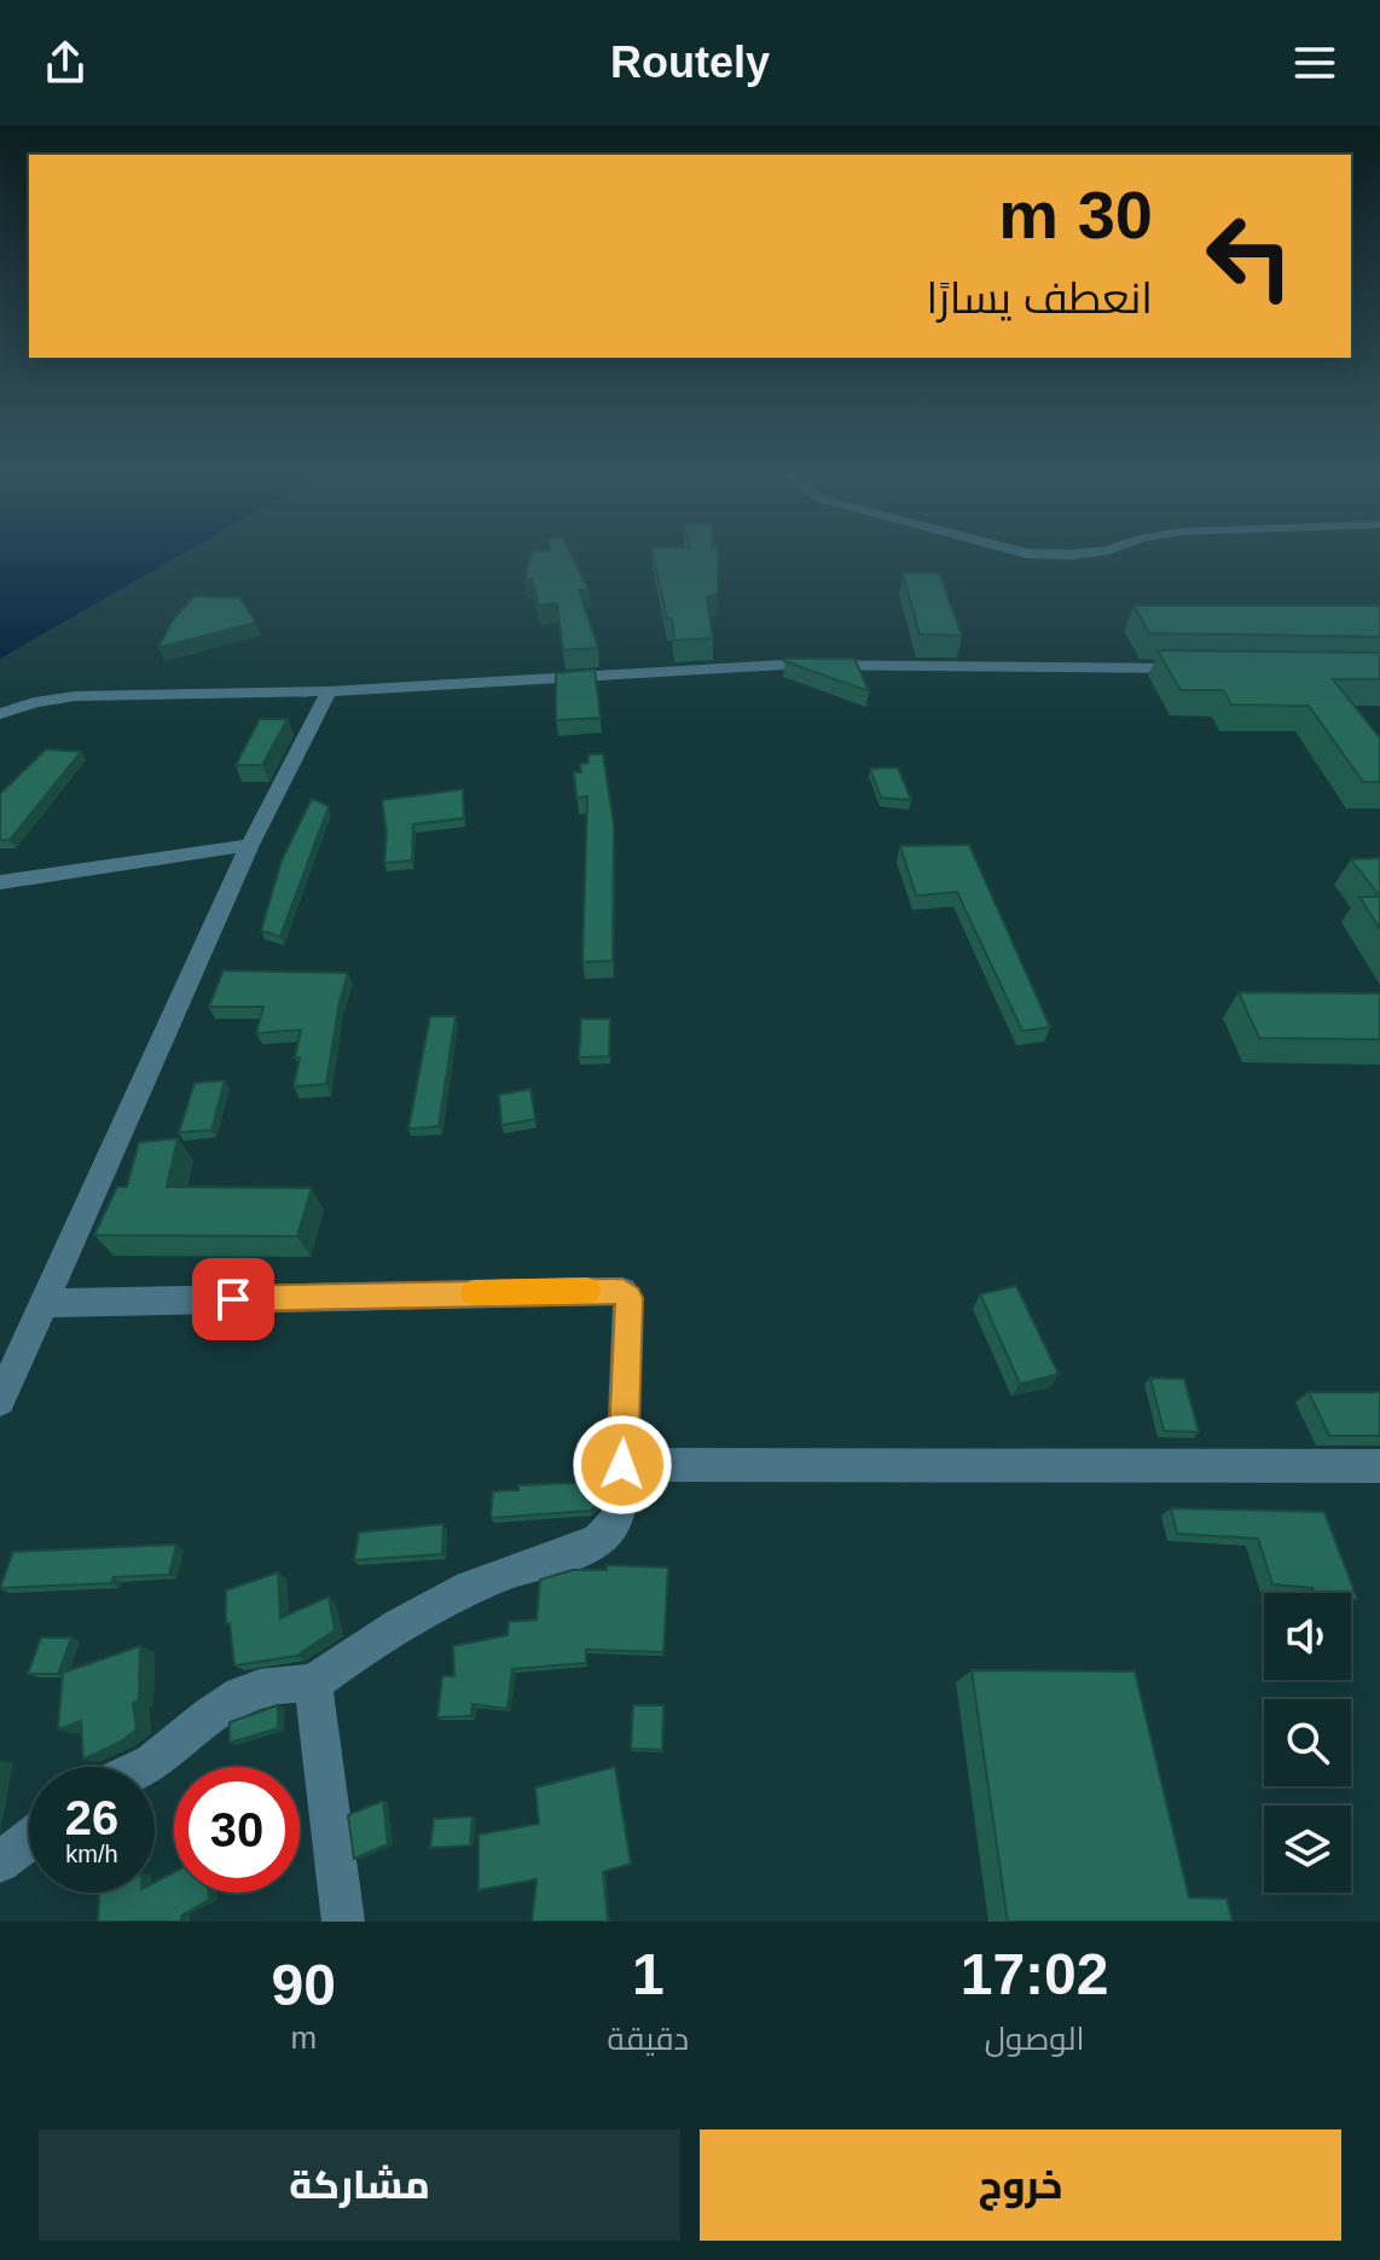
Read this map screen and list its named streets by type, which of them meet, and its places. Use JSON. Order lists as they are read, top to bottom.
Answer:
{
  "page": {
    "header": "Routely",
    "turn": ["30 m", "انعطف يسارًا"],
    "speed": "26 km/h",
    "limit": "30",
    "eta": [
      "17:02",
      "الوصول",
      "1",
      "دقيقة",
      "90",
      "m"
    ],
    "buttons": ["خروج", "مشاركة"]
  }
}
